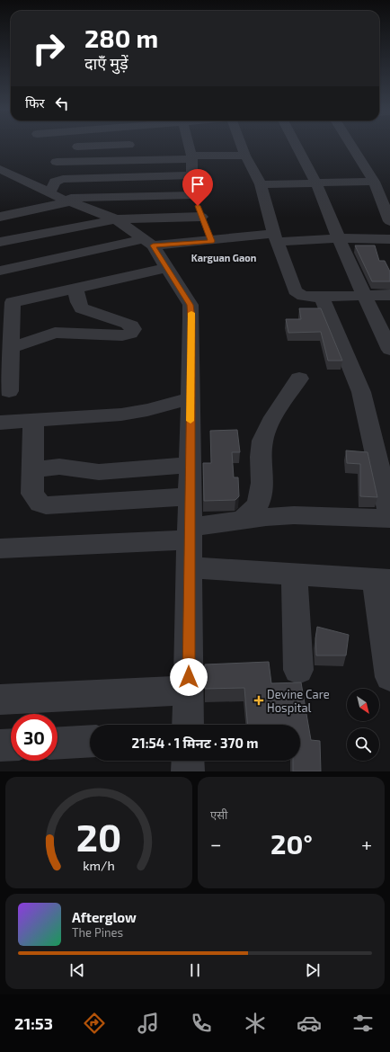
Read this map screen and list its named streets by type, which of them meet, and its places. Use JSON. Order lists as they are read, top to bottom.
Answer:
{
  "districts": ["Karguan Gaon"],
  "places": {
    "health": ["Devine Care Hospital"]
  },
  "north": "bottom right",
  "page": {
    "turn": ["280 m", "दाएँ मुड़ें"],
    "then": "फिर",
    "limit": "30",
    "trip": "21:54 · 1 मिनट · 370 m",
    "tile": "एसी",
    "heat": ["−", "20°", "+"],
    "song": ["Afterglow", "The Pines"],
    "tabs": "21:53",
    "gauge": ["20", "km/h"]
  }
}
